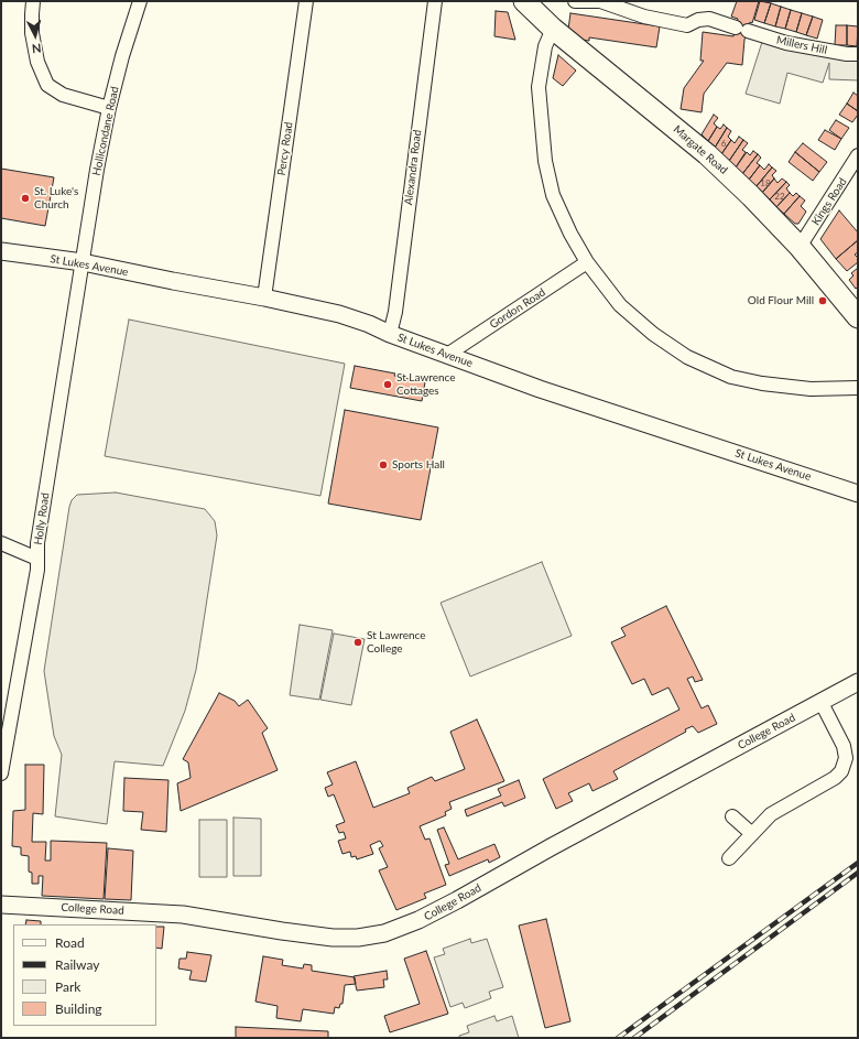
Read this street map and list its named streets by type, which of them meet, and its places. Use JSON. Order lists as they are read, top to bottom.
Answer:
{
  "streets": {
    "main road": ["Margate Road"],
    "street": [
      "Millers Hill",
      "Hollicondane Road",
      "Percy Road",
      "Alexandra Road",
      "Kings Road",
      "St Lukes Avenue",
      "Gordon Road",
      "Holly Road",
      "College Road"
    ]
  },
  "crossings": [
    ["Hollicondane Road", "St Lukes Avenue"],
    ["Hollicondane Road", "Holly Road"],
    ["Percy Road", "St Lukes Avenue"],
    ["Margate Road", "Kings Road"],
    ["Alexandra Road", "St Lukes Avenue"],
    ["St Lukes Avenue", "Gordon Road"],
    ["St Lukes Avenue", "Holly Road"]
  ],
  "places": [
    "St. Luke's Church",
    "Old Flour Mill",
    "St Lawrence Cottages",
    "Sports Hall",
    "St Lawrence College"
  ],
  "house_numbers": ["6", "18", "22"],
  "legend": [
    "Road",
    "Railway",
    "Park",
    "Building"
  ],
  "north": "bottom"
}
